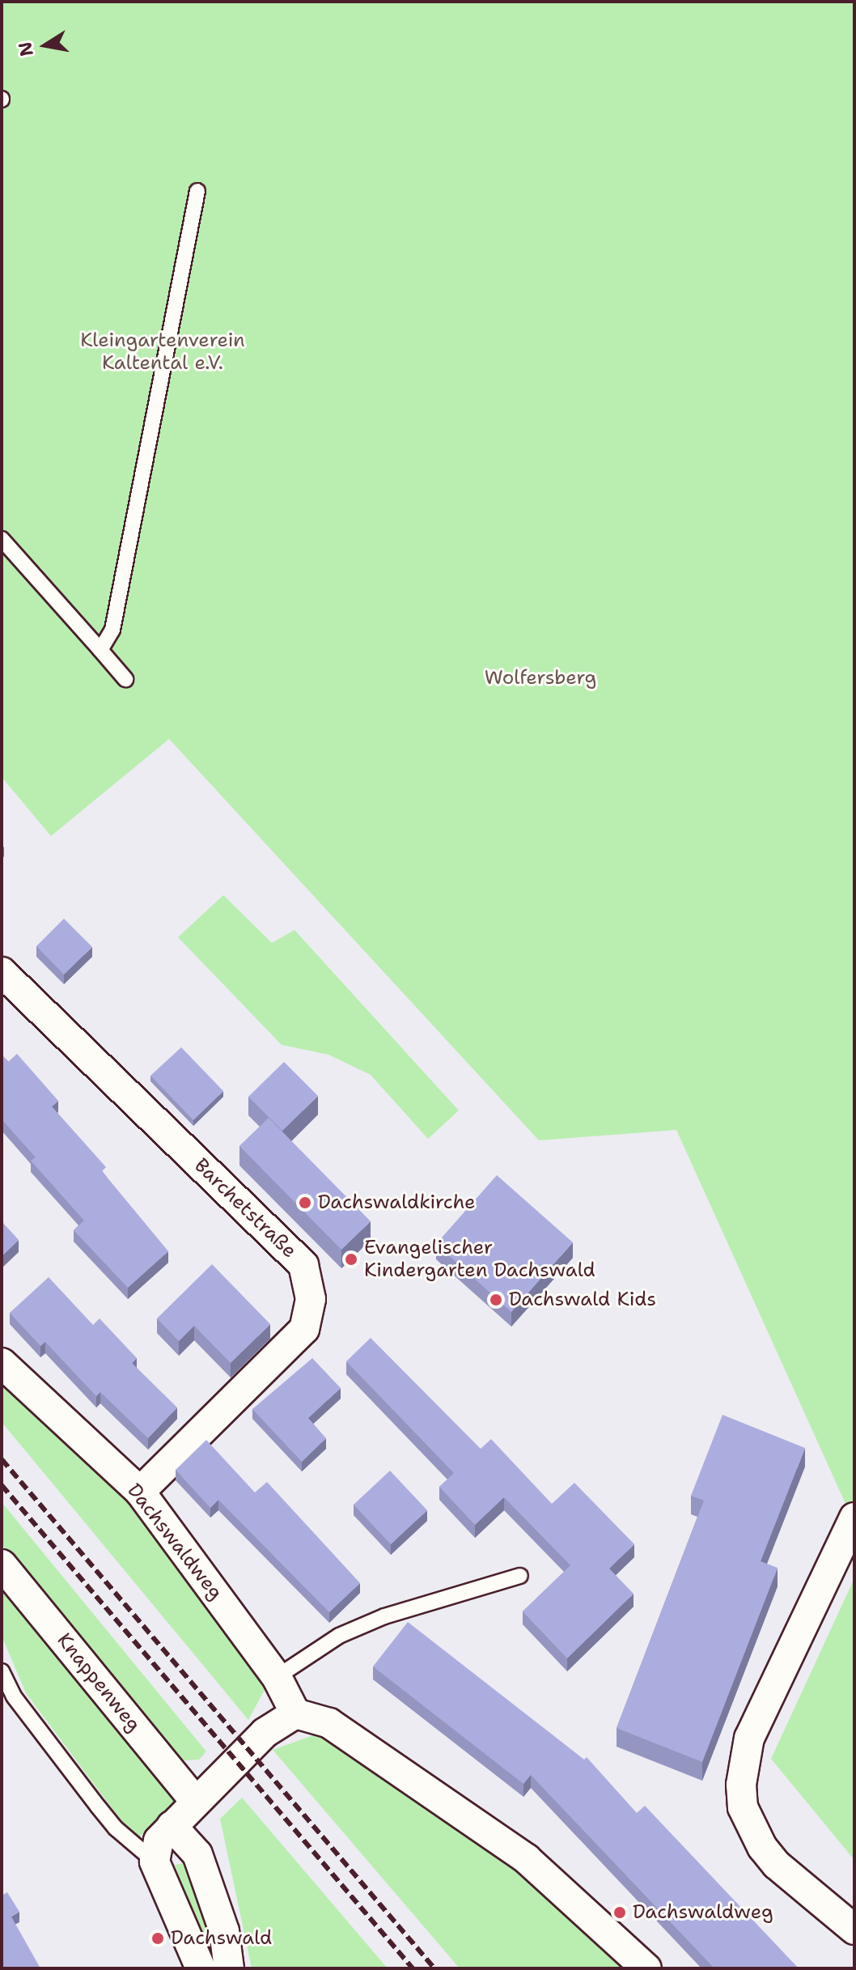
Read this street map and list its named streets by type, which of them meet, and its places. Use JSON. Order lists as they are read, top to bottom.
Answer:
{
  "streets": {
    "street": ["Barchetstraße", "Dachswaldweg", "Knappenweg"]
  },
  "crossings": [
    ["Barchetstraße", "Dachswaldweg"]
  ],
  "parks": ["Kleingartenverein Kaltental e.V.", "Wolfersberg"],
  "places": [
    "Dachswaldkirche",
    "Evangelischer Kindergarten Dachswald",
    "Dachswald Kids",
    "Dachswaldweg",
    "Dachswald"
  ],
  "north": "left"
}
